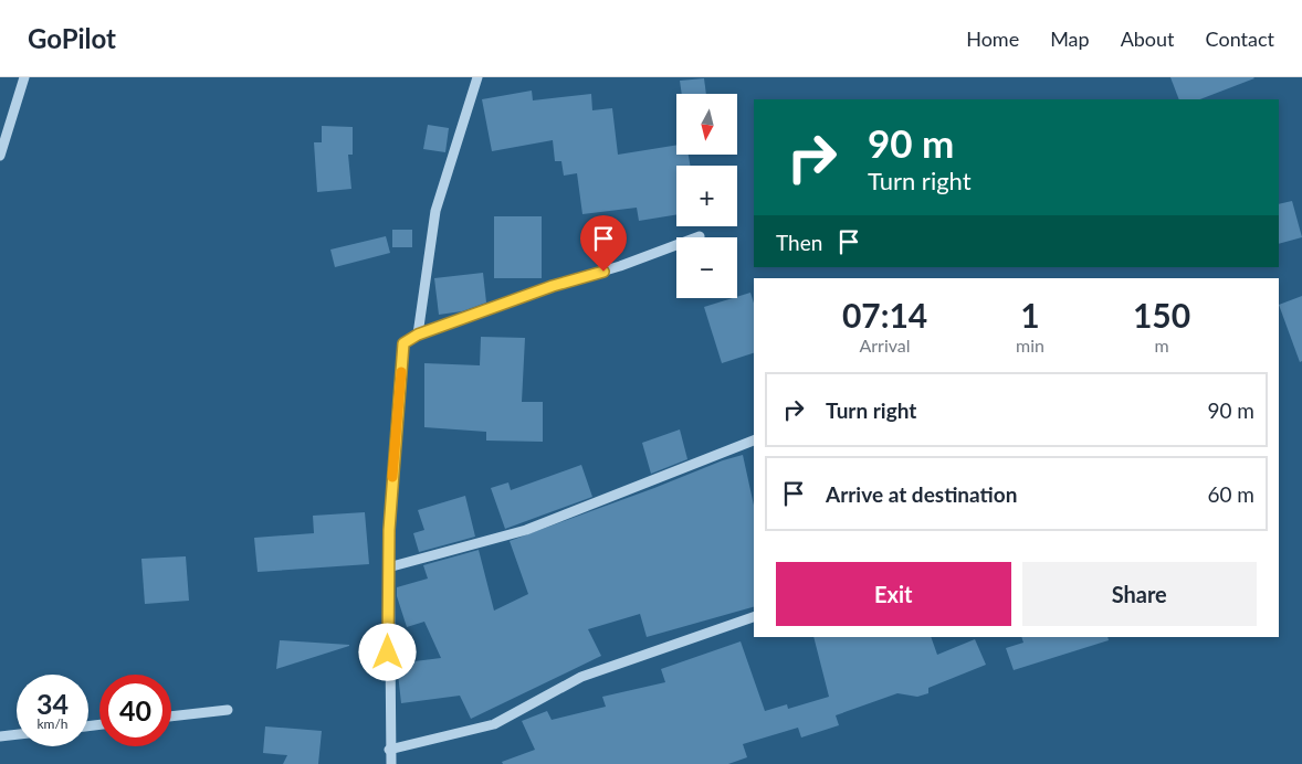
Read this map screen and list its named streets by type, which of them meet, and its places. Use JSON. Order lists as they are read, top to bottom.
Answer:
{
  "north": "bottom",
  "page": {
    "header": "GoPilot",
    "nav": [
      "Home",
      "Map",
      "About",
      "Contact"
    ],
    "map_buttons": ["+", "−"],
    "turn": ["90 m", "Turn right"],
    "then": "Then",
    "eta": [
      "07:14",
      "Arrival",
      "1",
      "min",
      "150",
      "m"
    ],
    "list": [
      {
        "name": "Turn right",
        "value": "90 m"
      },
      {
        "name": "Arrive at destination",
        "value": "60 m"
      }
    ],
    "buttons": ["Exit", "Share"],
    "speed": "34 km/h",
    "limit": "40"
  }
}
